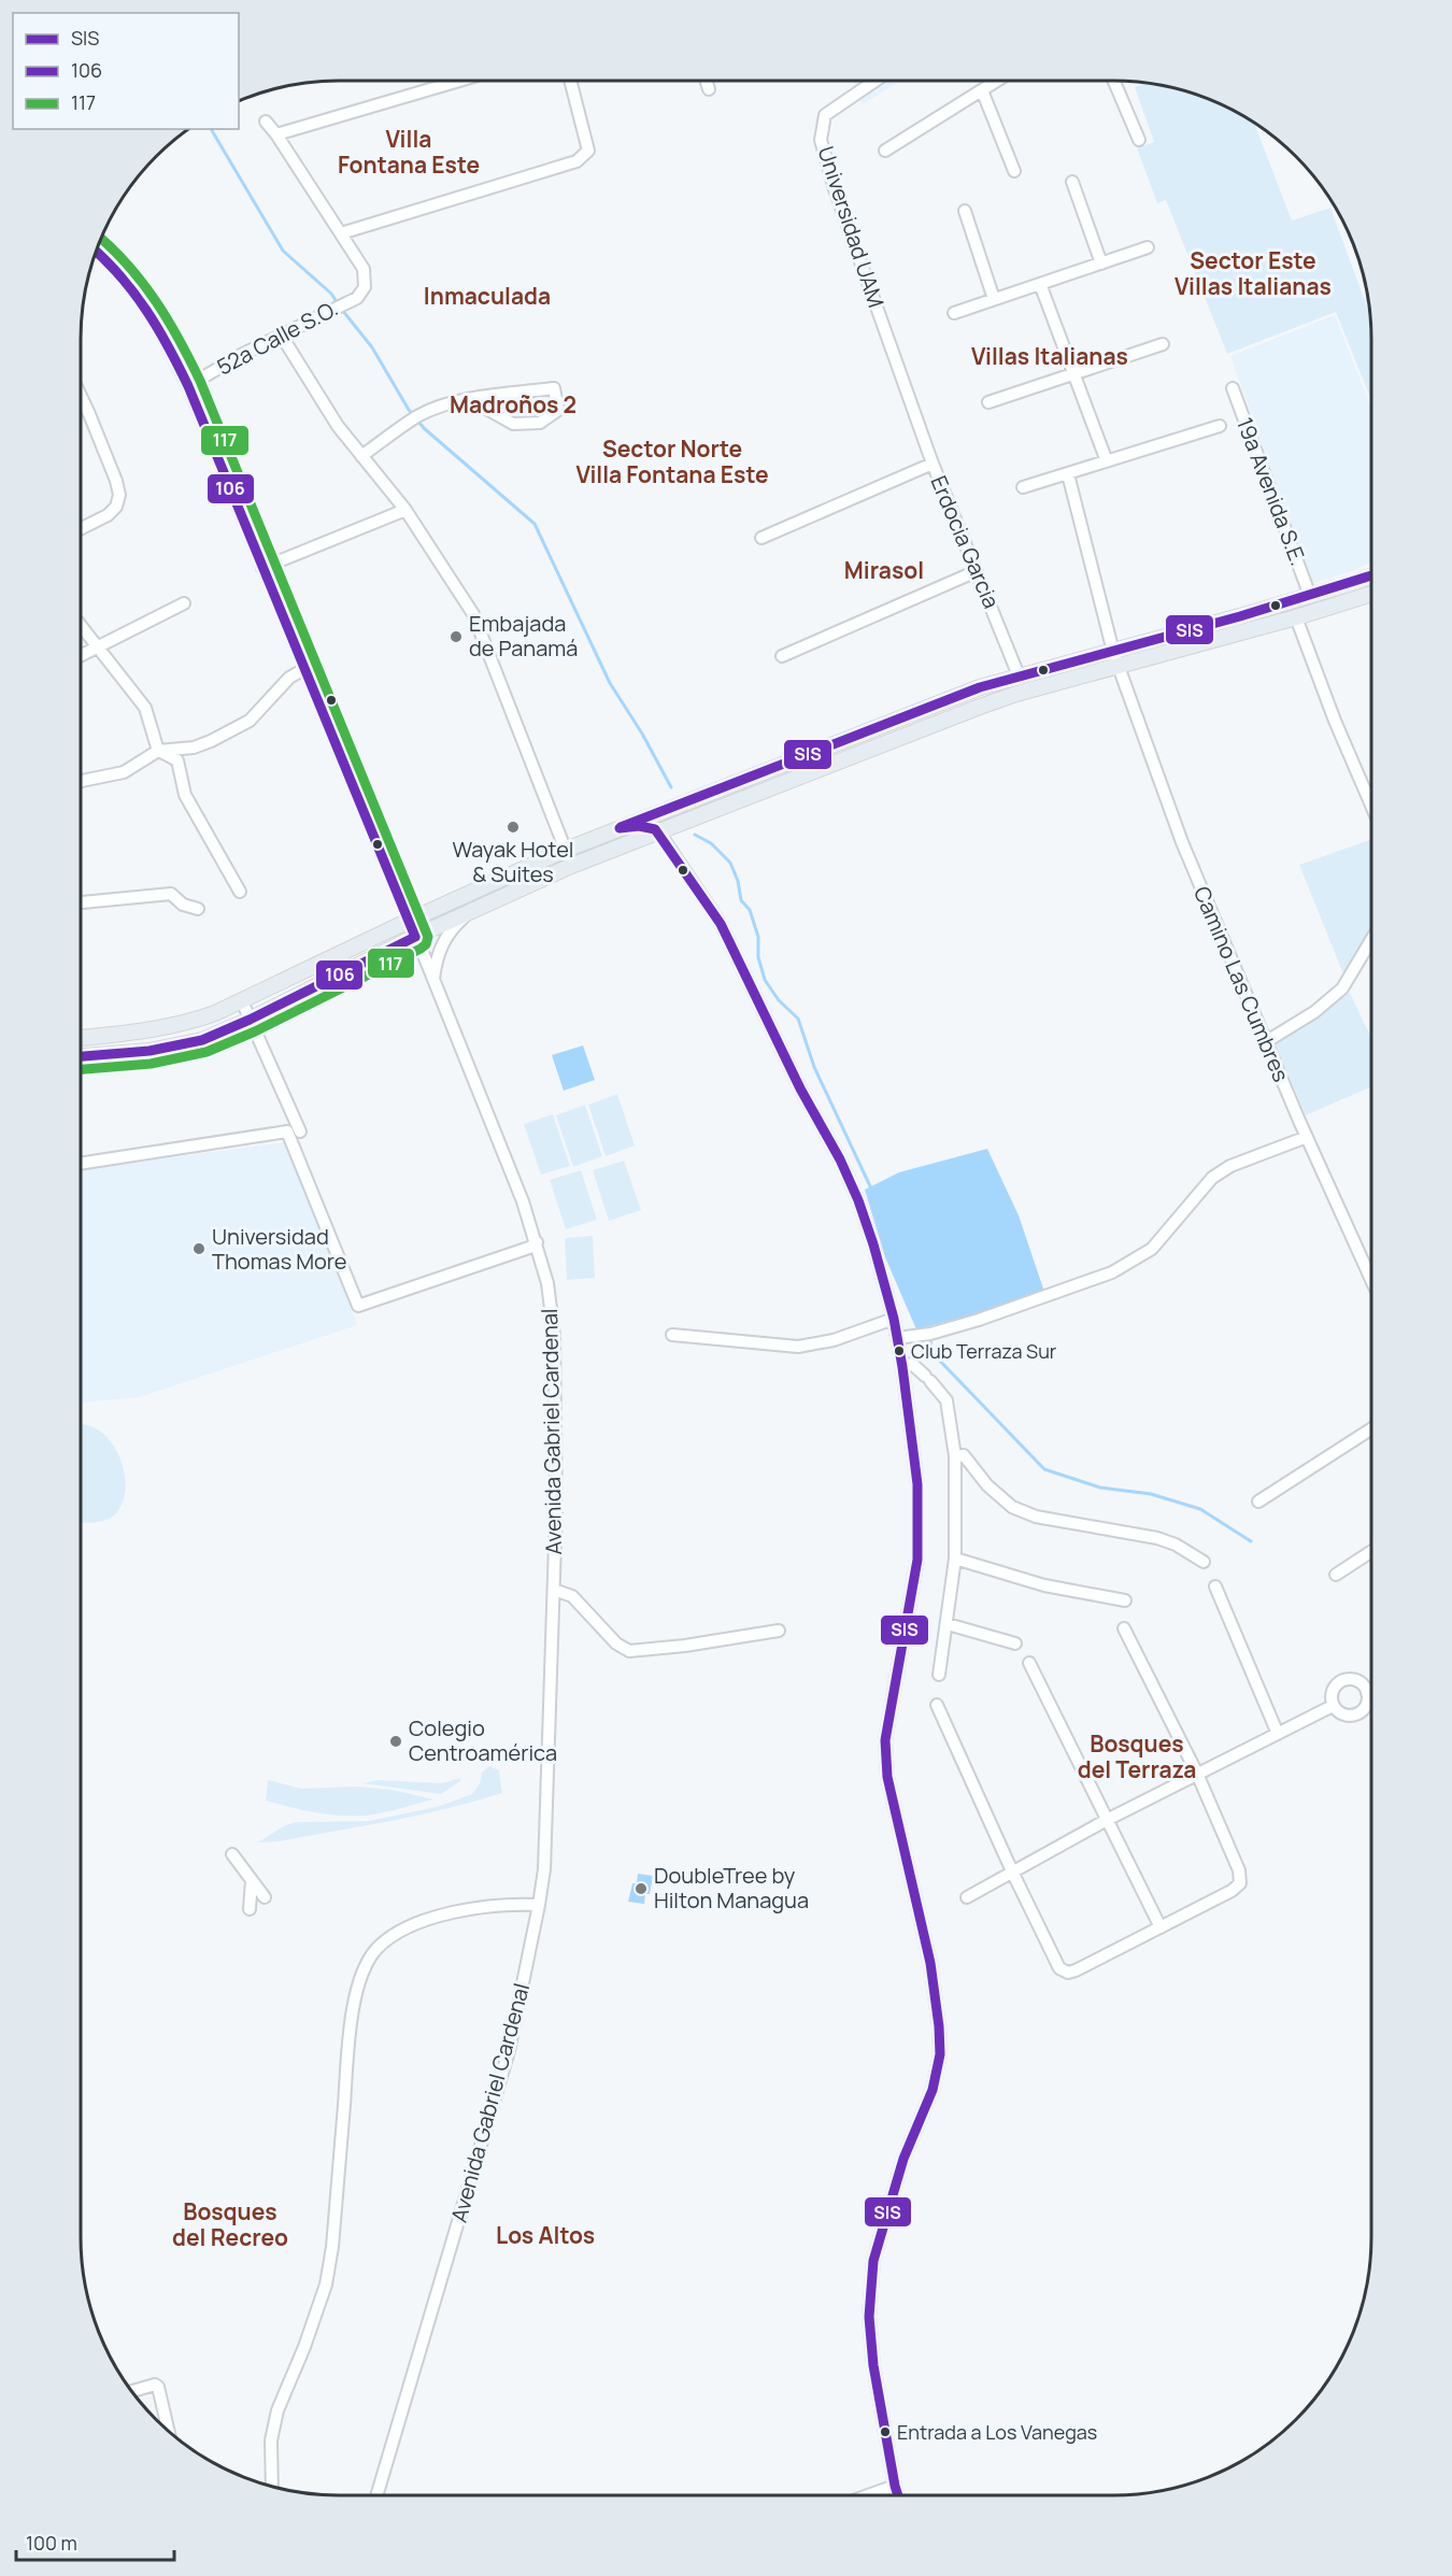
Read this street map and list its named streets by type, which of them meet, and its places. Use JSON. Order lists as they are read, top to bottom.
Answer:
{
  "streets": {
    "street": [
      "Universidad UAM",
      "52a Calle S.O.",
      "19a Avenida S.E.",
      "Erdocia Garcia",
      "Camino Las Cumbres",
      "Avenida Gabriel Cardenal"
    ]
  },
  "crossings": [
    ["Universidad UAM", "Erdocia Garcia"],
    ["52a Calle S.O.", "Avenida Gabriel Cardenal"]
  ],
  "districts": [
    "Villa Fontana Este",
    "Sector Este Villas Italianas",
    "Inmaculada",
    "Villas Italianas",
    "Madroños 2",
    "Sector Norte Villa Fontana Este",
    "Mirasol",
    "Bosques del Terraza",
    "Bosques del Recreo",
    "Los Altos"
  ],
  "places": [
    "Embajada de Panamá",
    "Wayak Hotel & Suites",
    "Universidad Thomas More",
    "Club Terraza Sur",
    "Colegio Centroamérica",
    "DoubleTree by Hilton Managua",
    "Entrada a Los Vanegas"
  ],
  "lines": ["transit line 117", "transit line 106", "transit line SIS"],
  "legend": ["SIS", "106", "117"],
  "scale_bar": "100 m"
}
